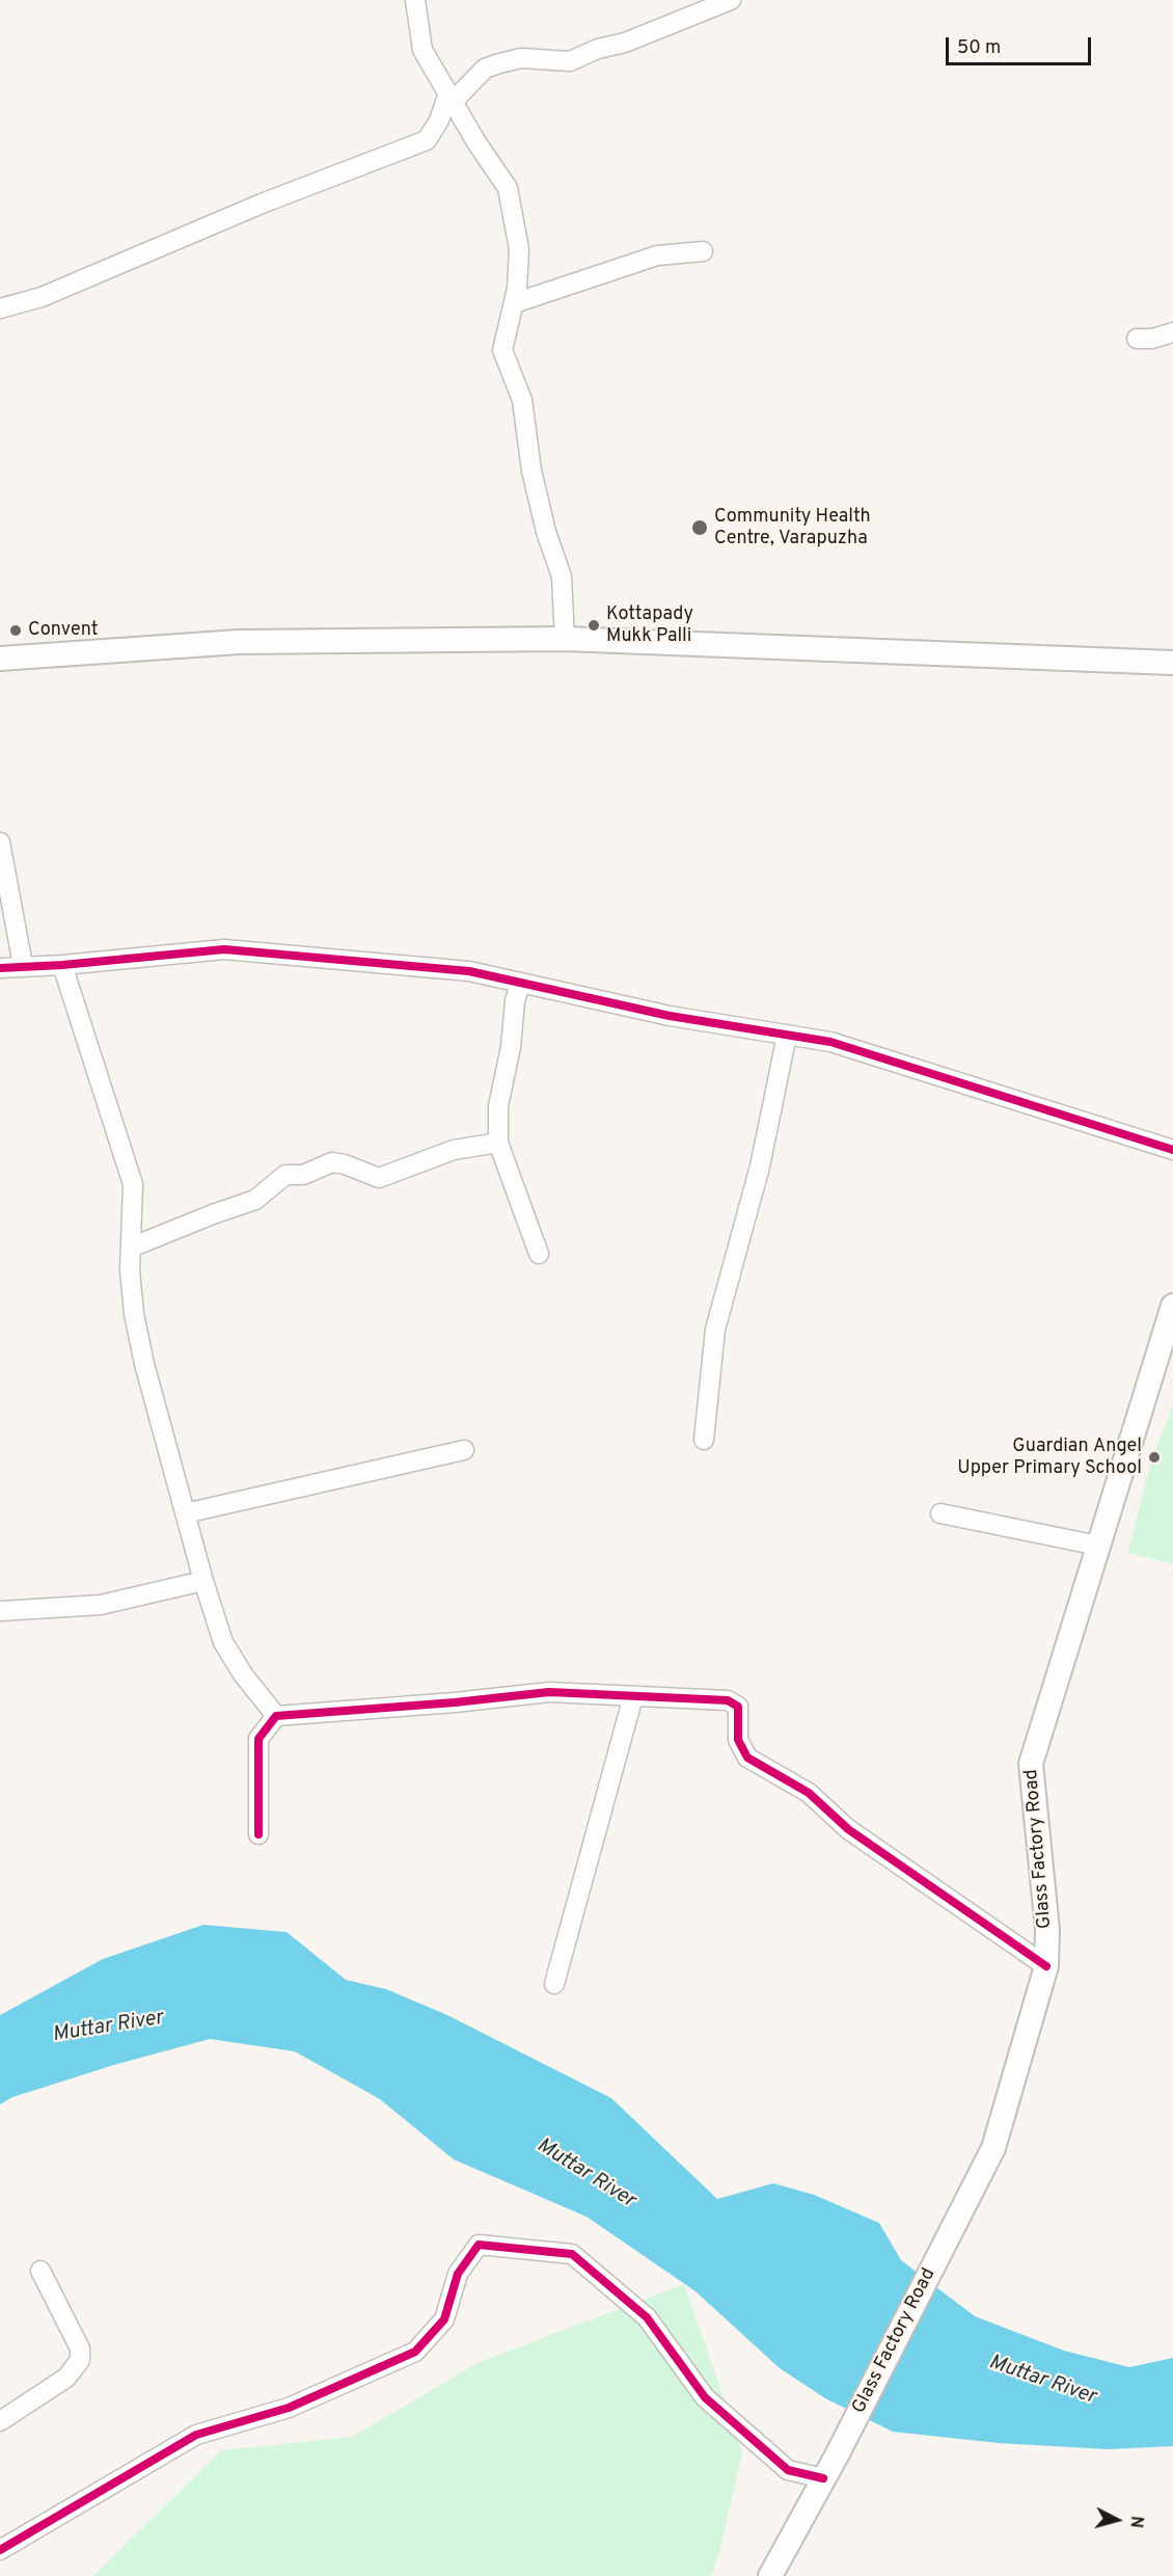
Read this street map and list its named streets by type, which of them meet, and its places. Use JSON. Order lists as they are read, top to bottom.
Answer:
{
  "streets": {
    "main road": ["Glass Factory Road"]
  },
  "water": ["Muttar River"],
  "places": [
    "Community Health Centre, Varapuzha",
    "Kottapady Mukk Palli",
    "Convent",
    "Guardian Angel Upper Primary School"
  ],
  "scale_bar": "50 m",
  "north": "right"
}
